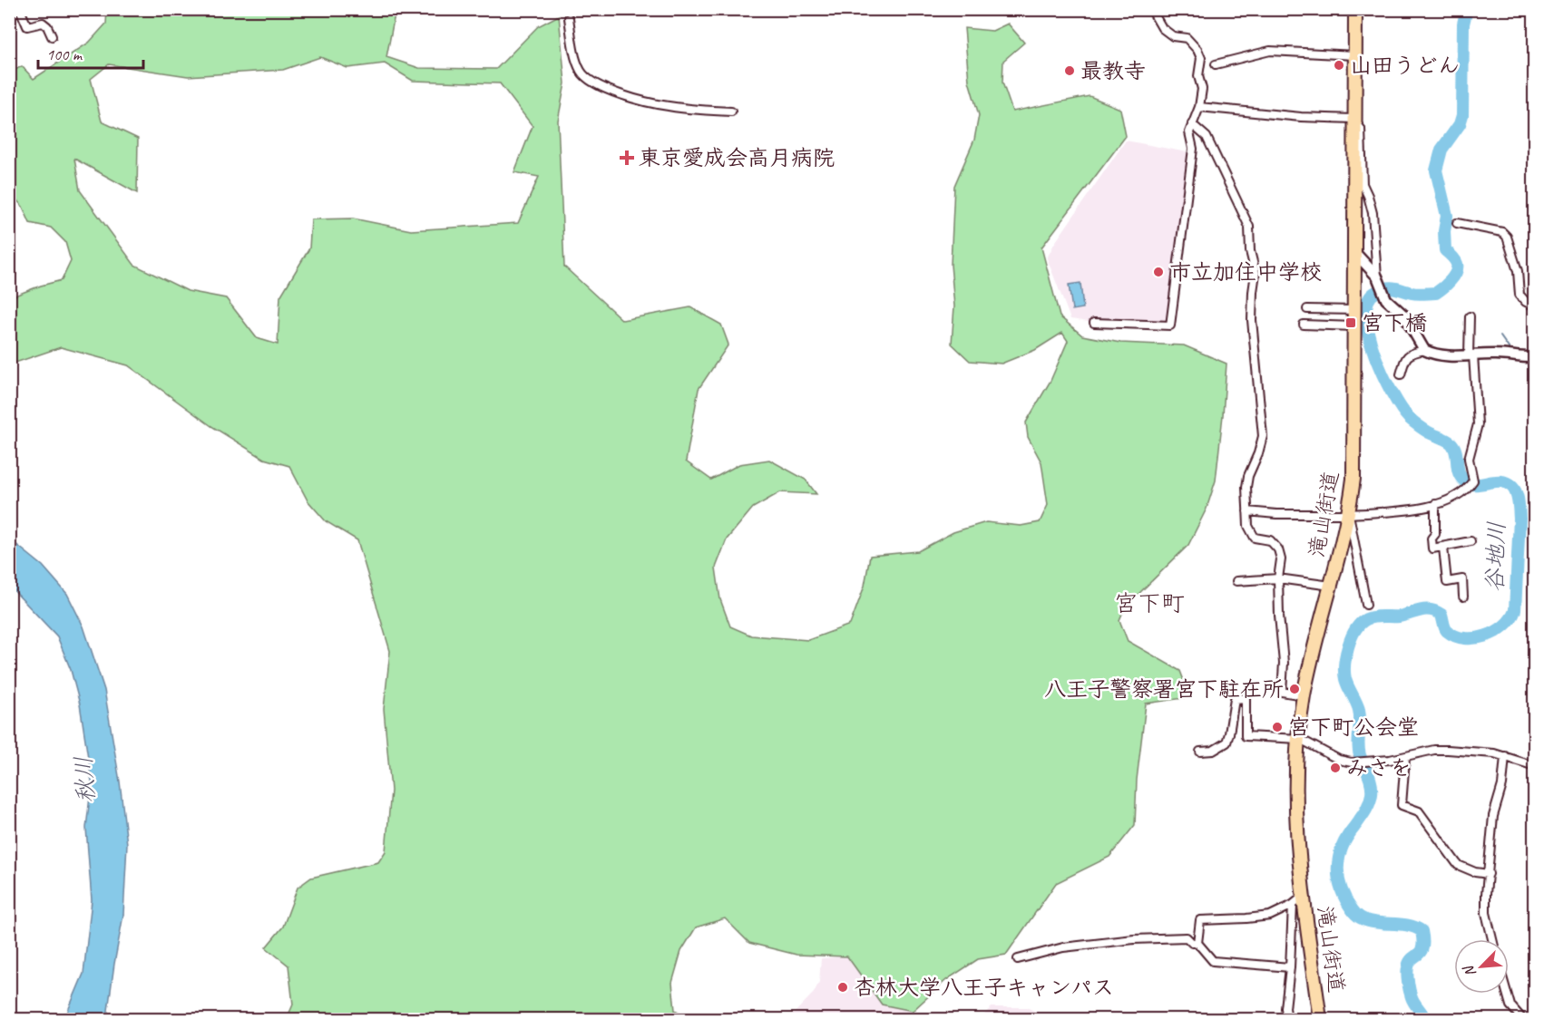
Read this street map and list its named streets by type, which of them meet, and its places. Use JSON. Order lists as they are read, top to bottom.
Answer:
{
  "streets": {
    "highway": ["滝山街道"]
  },
  "districts": ["宮下町"],
  "water": ["谷地川", "秋川"],
  "places": {
    "other": [
      "山田うどん",
      "最教寺",
      "市立加住中学校",
      "八王子警察署宮下駐在所",
      "宮下町公会堂",
      "みさを",
      "杏林大学八王子キャンパス"
    ],
    "health": ["東京愛成会高月病院"],
    "transit": ["宮下橋"]
  },
  "scale_bar": "100 m",
  "north": "bottom left"
}
